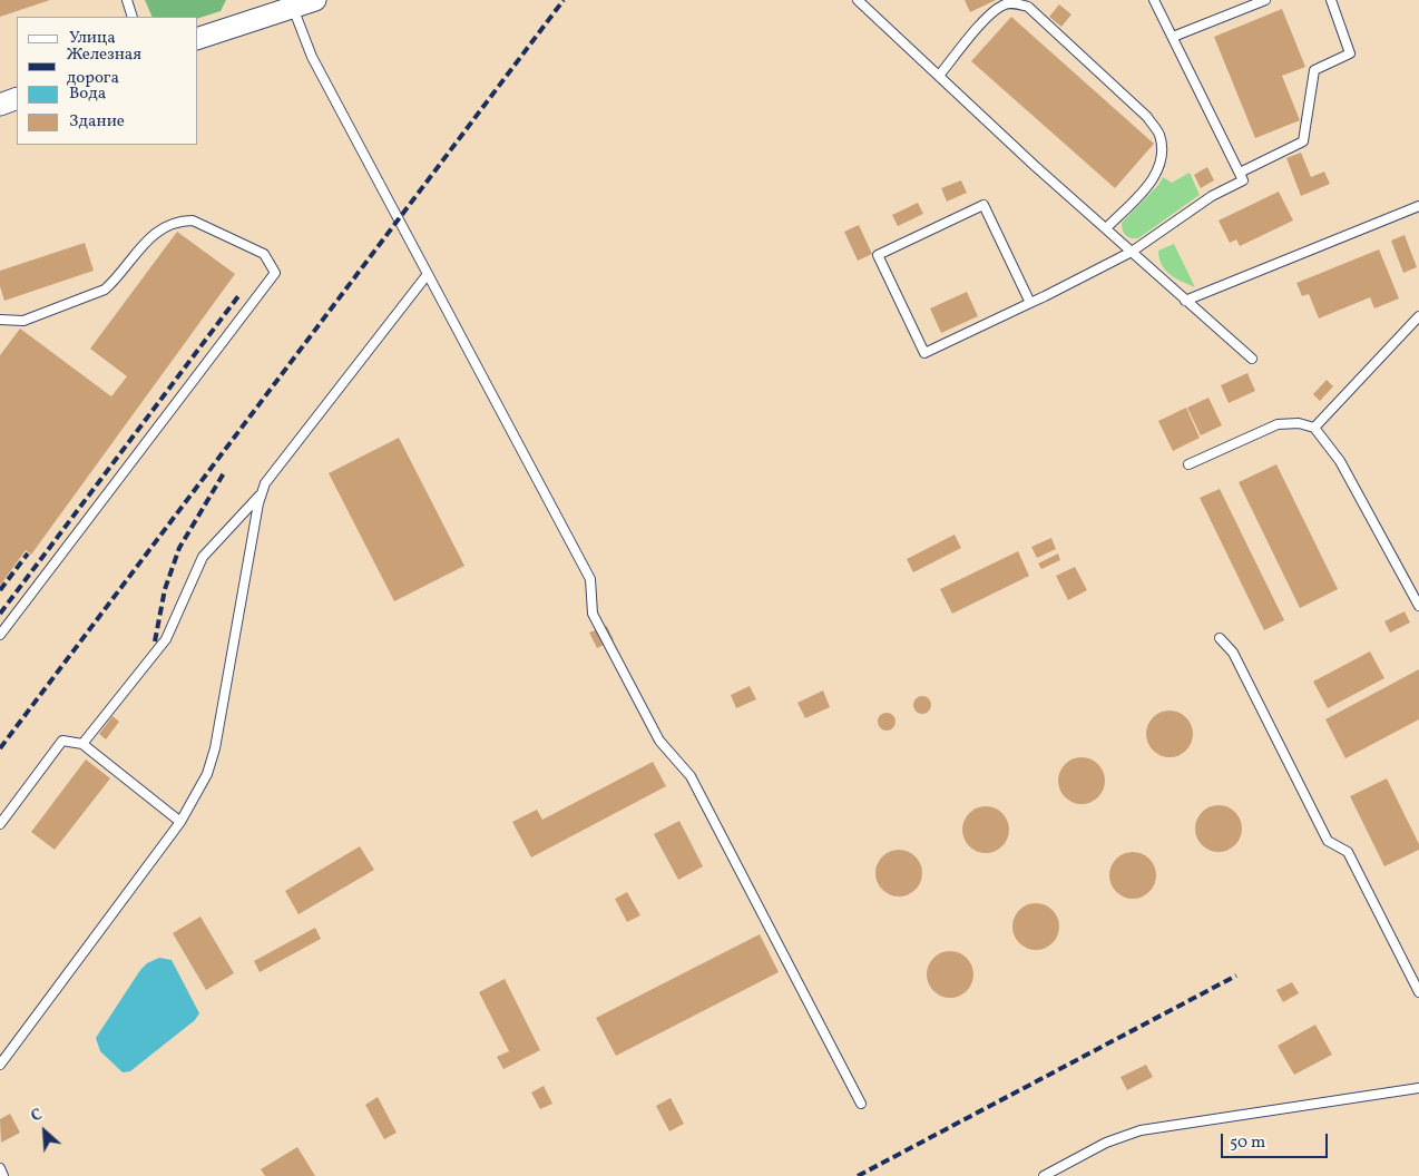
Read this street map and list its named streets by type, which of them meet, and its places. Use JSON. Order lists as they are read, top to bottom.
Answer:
{
  "legend": [
    "Улица",
    "Железная дорога",
    "Вода",
    "Здание"
  ],
  "scale_bar": "50 m",
  "north": "top left"
}
